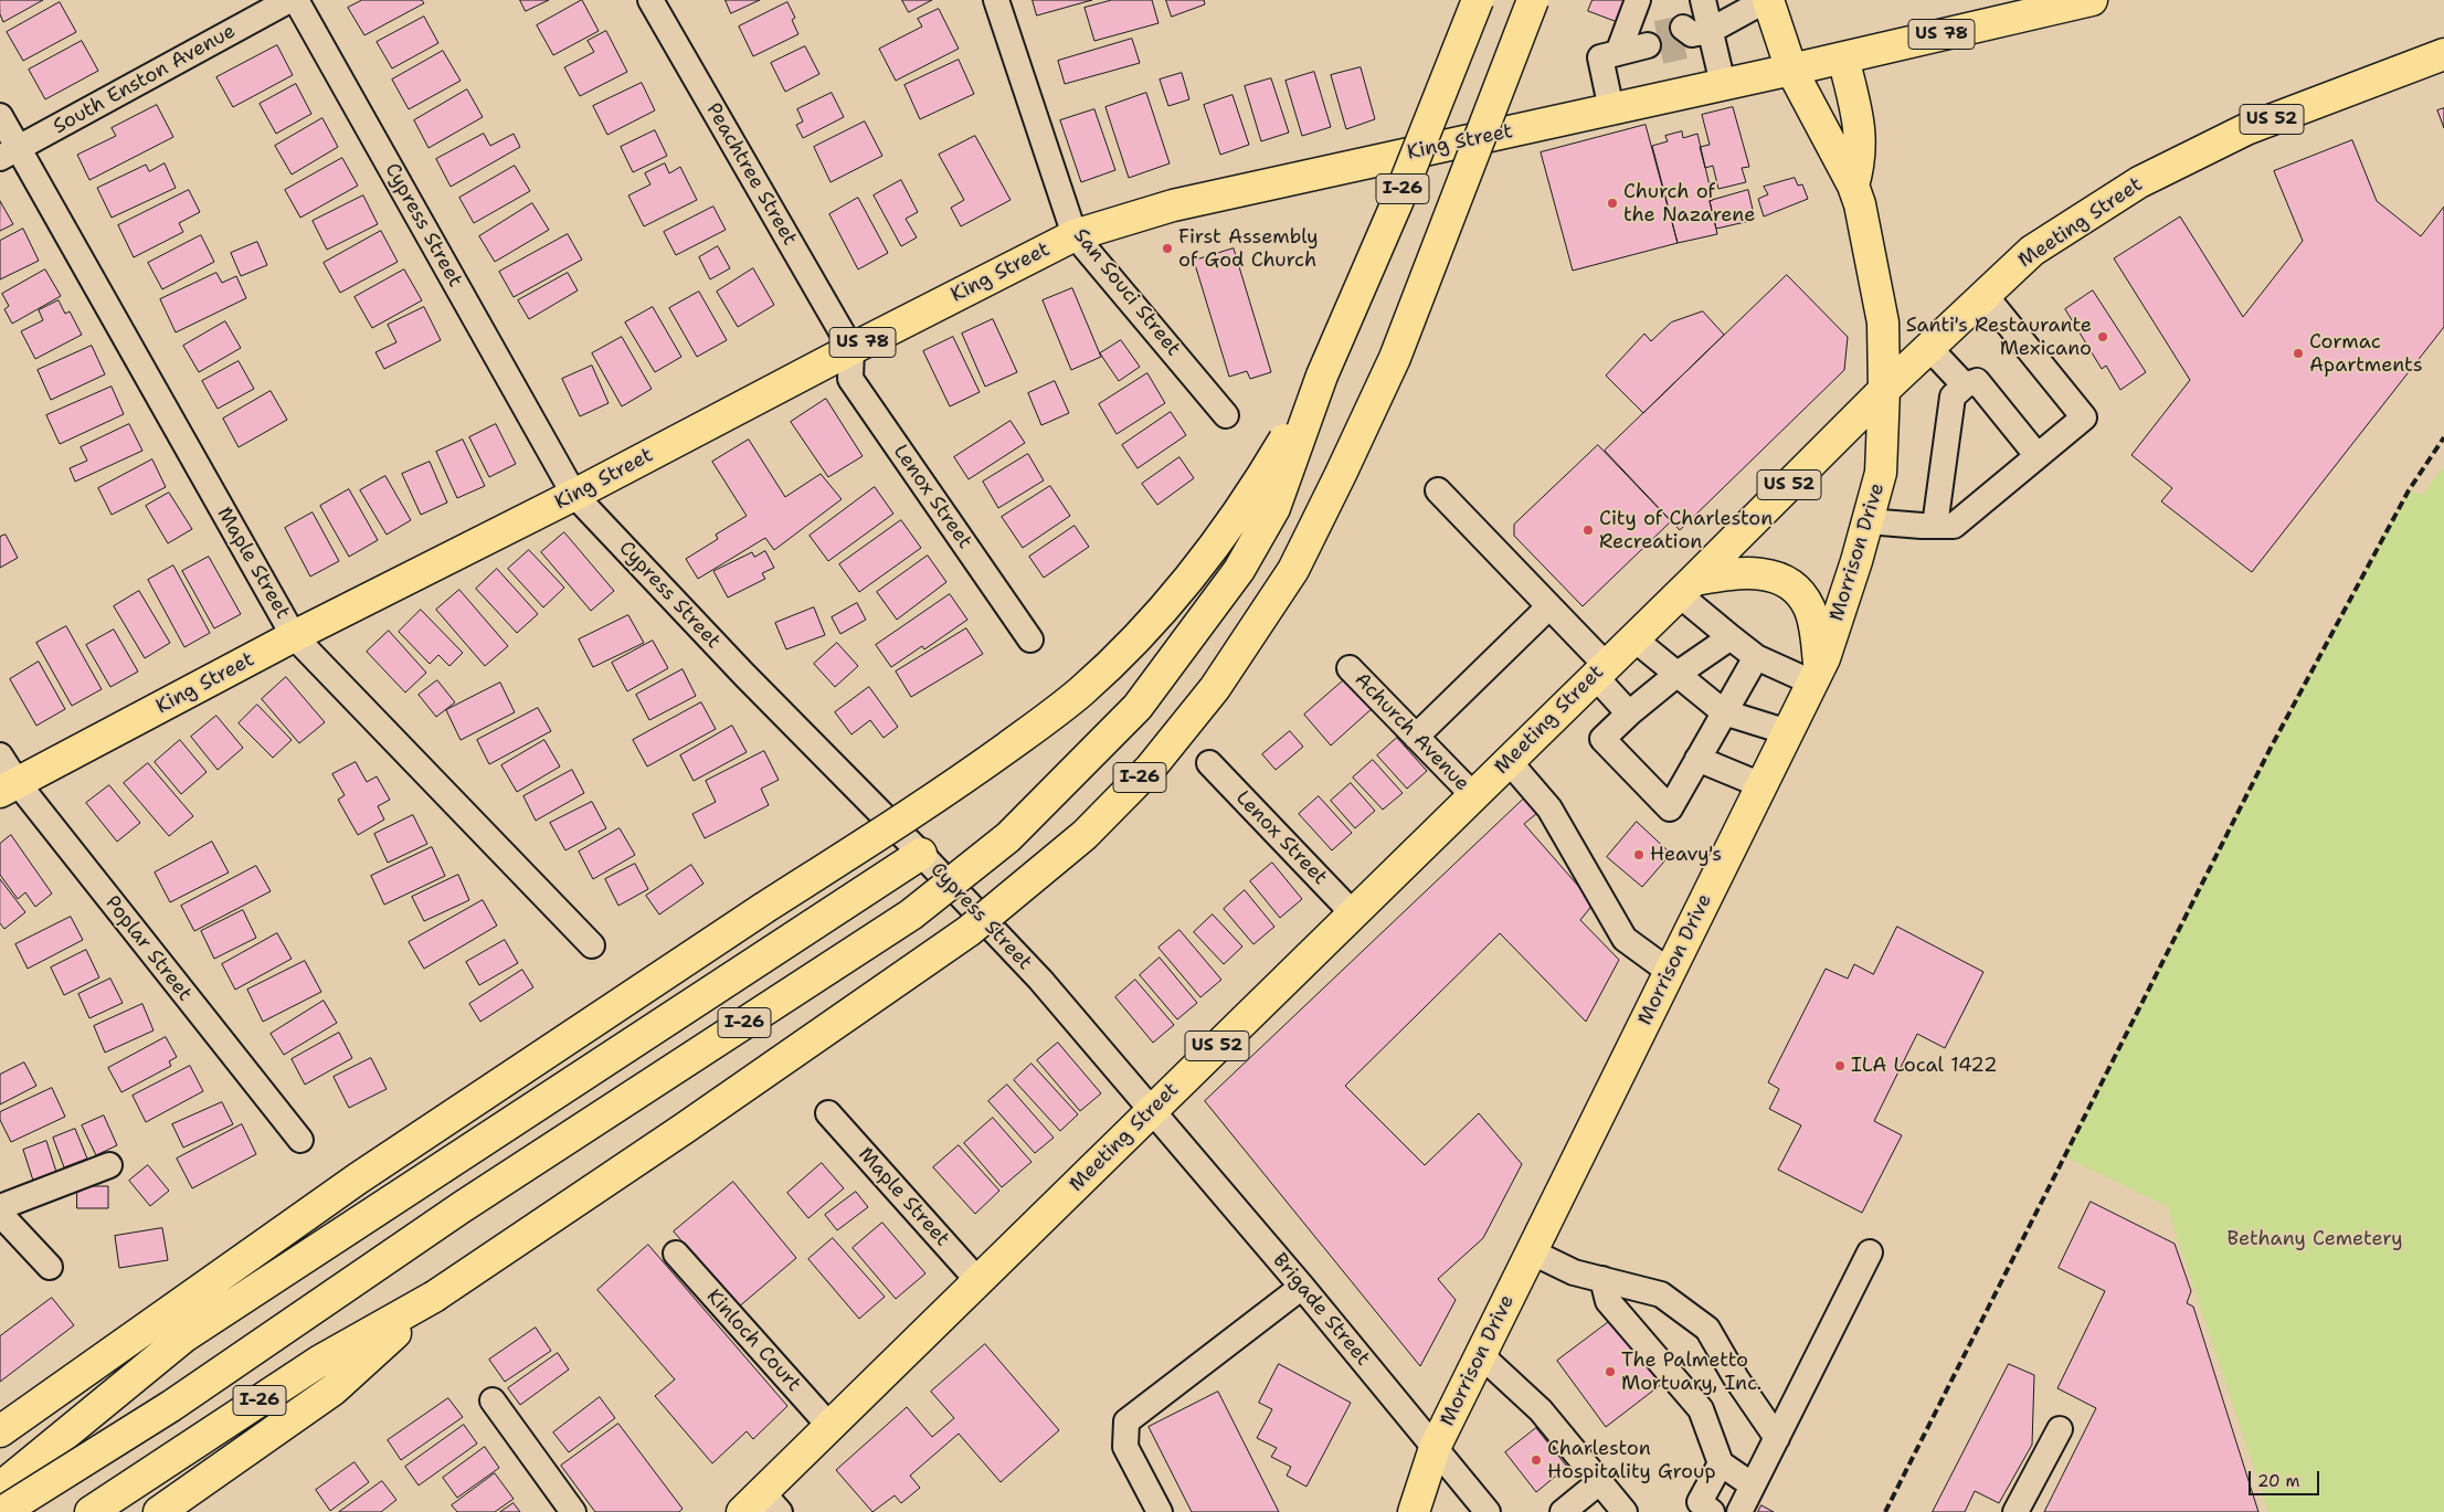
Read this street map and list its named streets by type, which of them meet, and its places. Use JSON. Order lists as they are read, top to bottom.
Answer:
{
  "streets": {
    "main road": [
      "US 78",
      "US 52",
      "King Street",
      "I-26",
      "Meeting Street",
      "Morrison Drive"
    ],
    "street": [
      "South Enston Avenue",
      "Peachtree Street",
      "Cypress Street",
      "San Souci Street",
      "Lenox Street",
      "Maple Street",
      "Achurch Avenue",
      "Poplar Street",
      "Brigade Street",
      "Kinloch Court"
    ]
  },
  "crossings": [
    ["South Enston Avenue", "Maple Street"],
    ["King Street", "Peachtree Street"],
    ["King Street", "Cypress Street"],
    ["King Street", "San Souci Street"],
    ["King Street", "Lenox Street"],
    ["King Street", "Morrison Drive"],
    ["King Street", "Maple Street"],
    ["King Street", "Poplar Street"],
    ["Peachtree Street", "Lenox Street"],
    ["Meeting Street", "Cypress Street"],
    ["Meeting Street", "Lenox Street"],
    ["Meeting Street", "Morrison Drive"],
    ["Meeting Street", "Maple Street"],
    ["Meeting Street", "Achurch Avenue"],
    ["Meeting Street", "Brigade Street"],
    ["Meeting Street", "Kinloch Court"],
    ["Cypress Street", "Brigade Street"],
    ["Morrison Drive", "Brigade Street"]
  ],
  "parks": ["Bethany Cemetery"],
  "places": [
    "Church of the Nazarene",
    "First Assembly of God Church",
    "Santi's Restaurante Mexicano",
    "Cormac Apartments",
    "City of Charleston Recreation",
    "Heavy's",
    "ILA Local 1422",
    "The Palmetto Mortuary, Inc.",
    "Charleston Hospitality Group"
  ],
  "scale_bar": "20 m"
}
